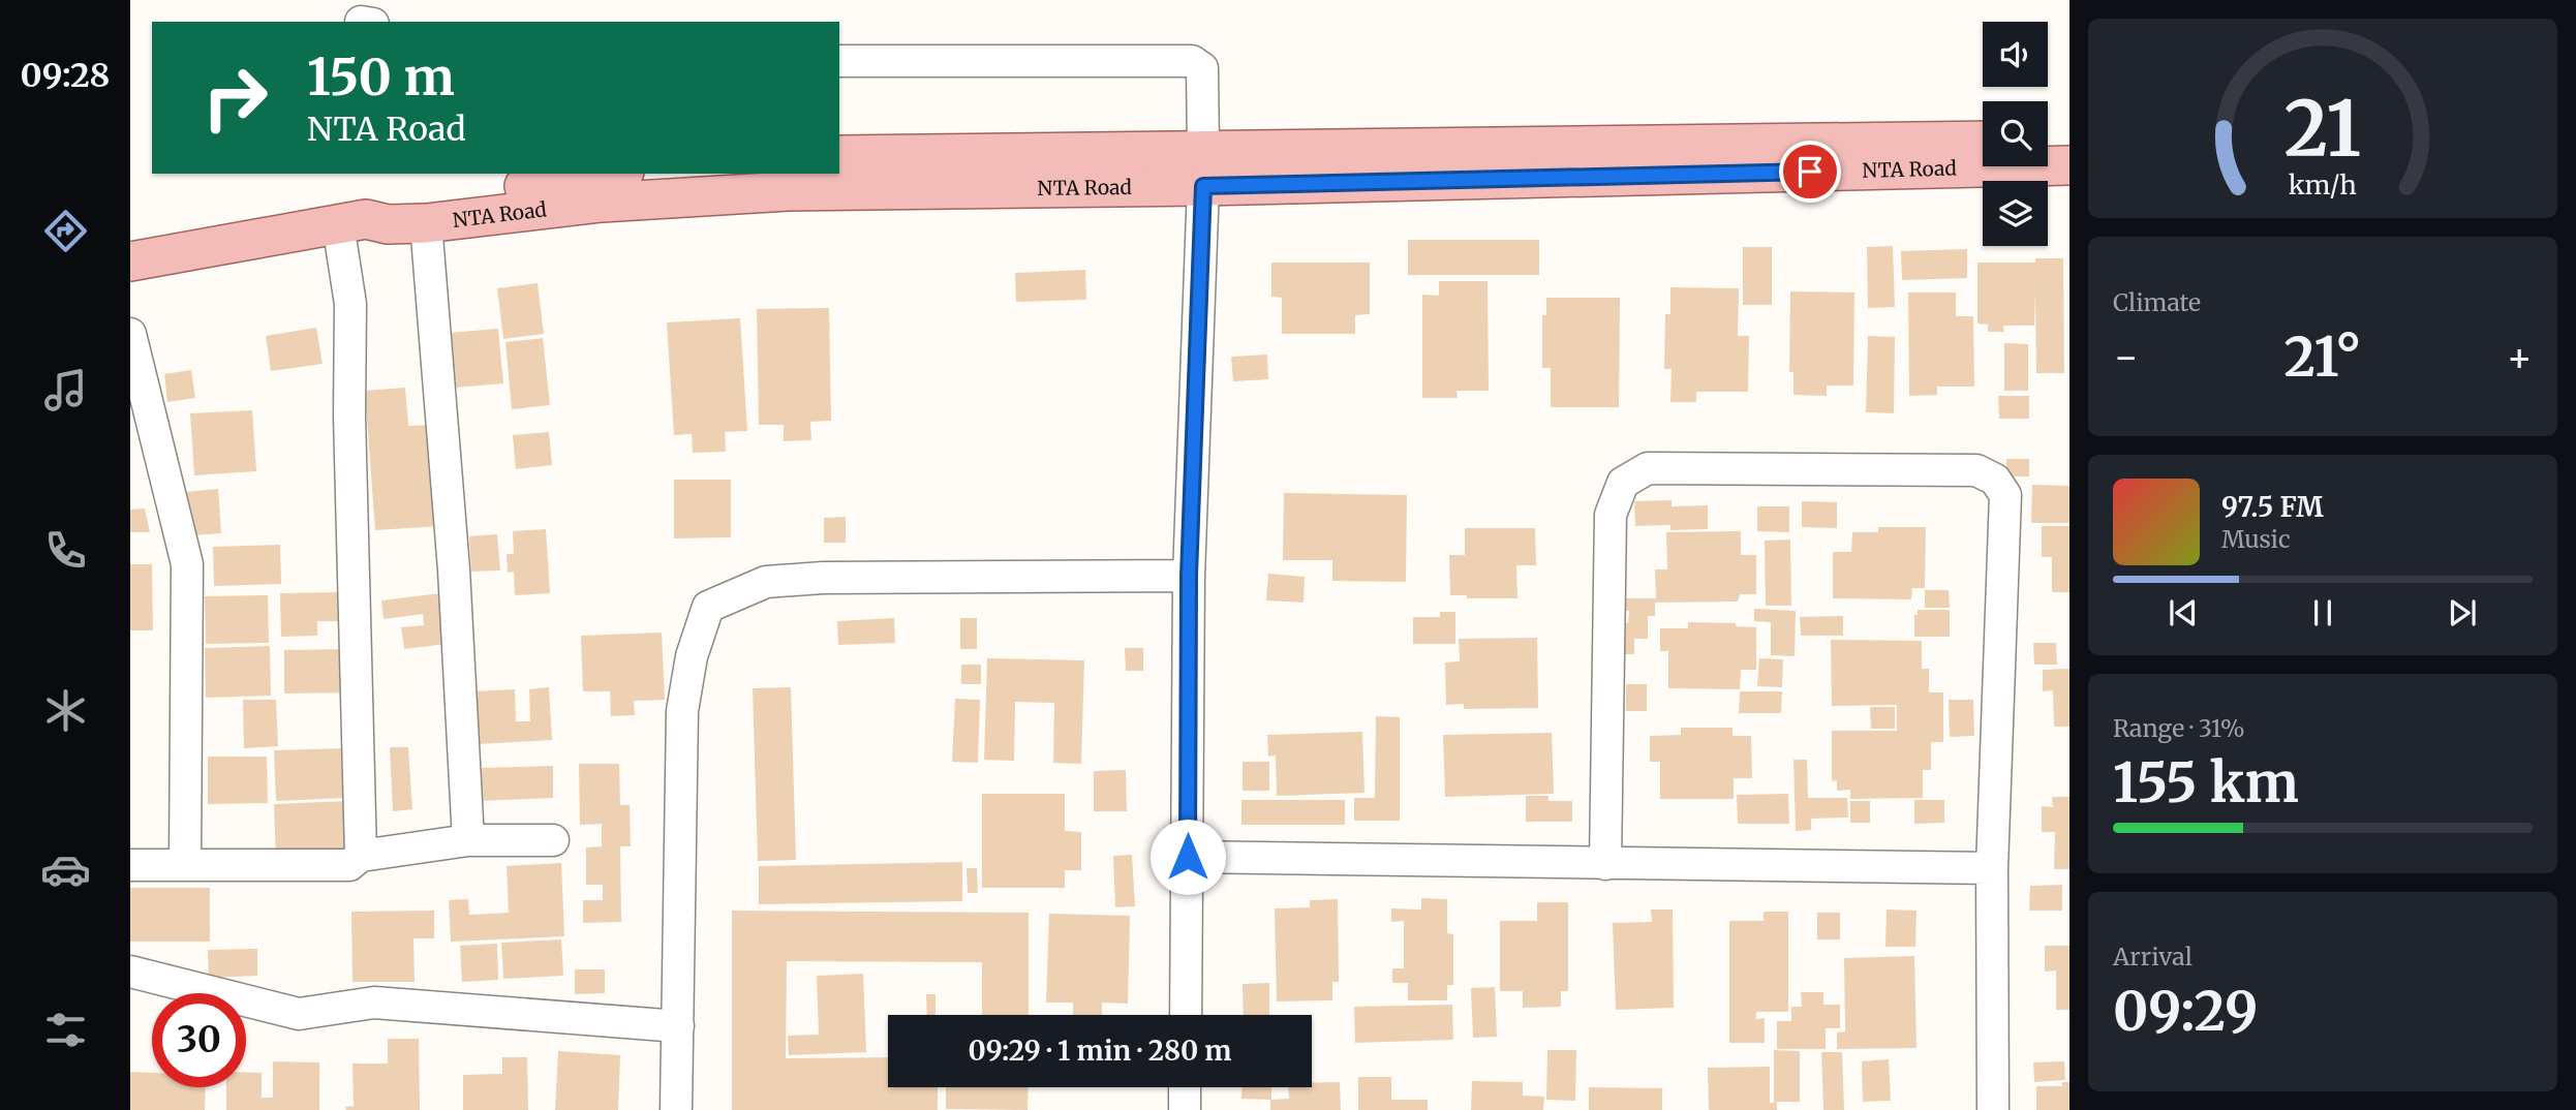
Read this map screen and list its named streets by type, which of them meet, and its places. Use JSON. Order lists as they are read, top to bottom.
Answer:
{
  "streets": {
    "main road": ["NTA Road"]
  },
  "page": {
    "tabs": "09:28",
    "turn": ["150 m", "NTA Road"],
    "tile": [
      "Climate",
      ["Range · 31%", "155 km"],
      ["Arrival", "09:29"]
    ],
    "heat": ["−", "21°", "+"],
    "song": ["97.5 FM", "Music"],
    "limit": "30",
    "trip": "09:29 · 1 min · 280 m",
    "gauge": ["21", "km/h"]
  }
}
